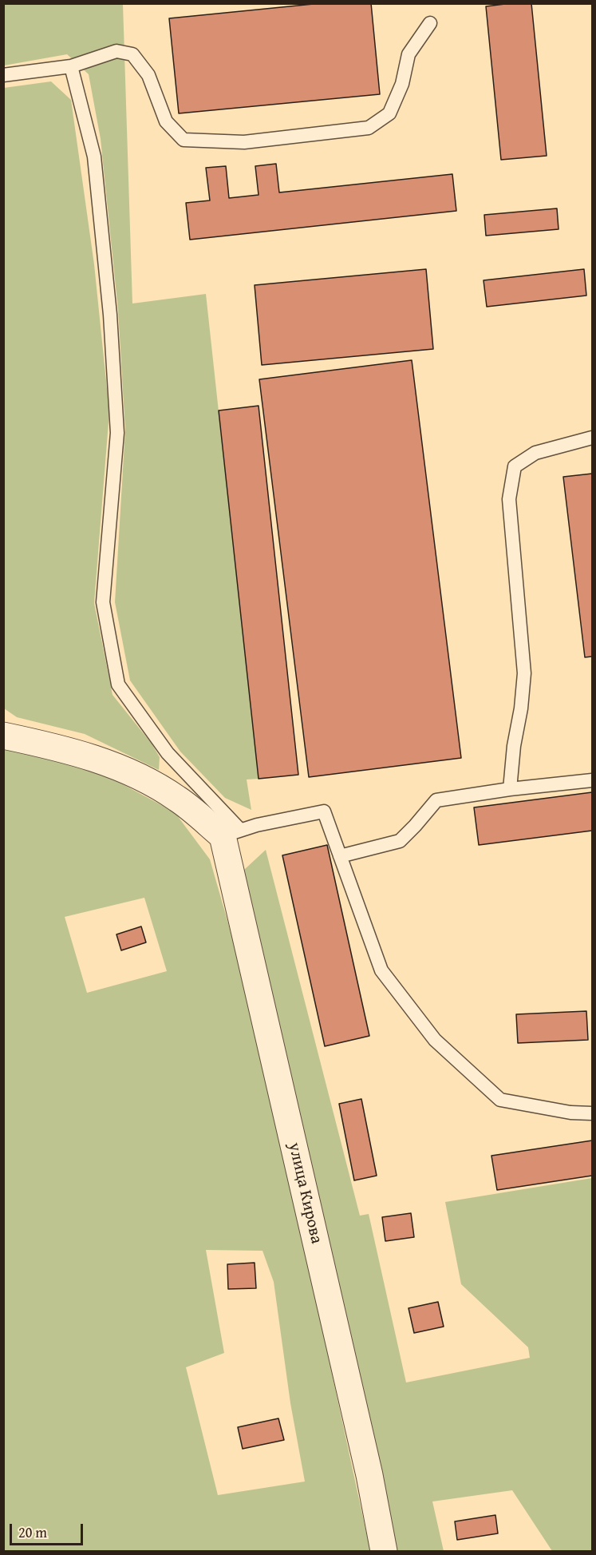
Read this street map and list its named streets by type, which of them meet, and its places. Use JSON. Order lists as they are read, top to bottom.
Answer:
{
  "streets": {
    "street": ["улица Кирова"]
  },
  "scale_bar": "20 m"
}
